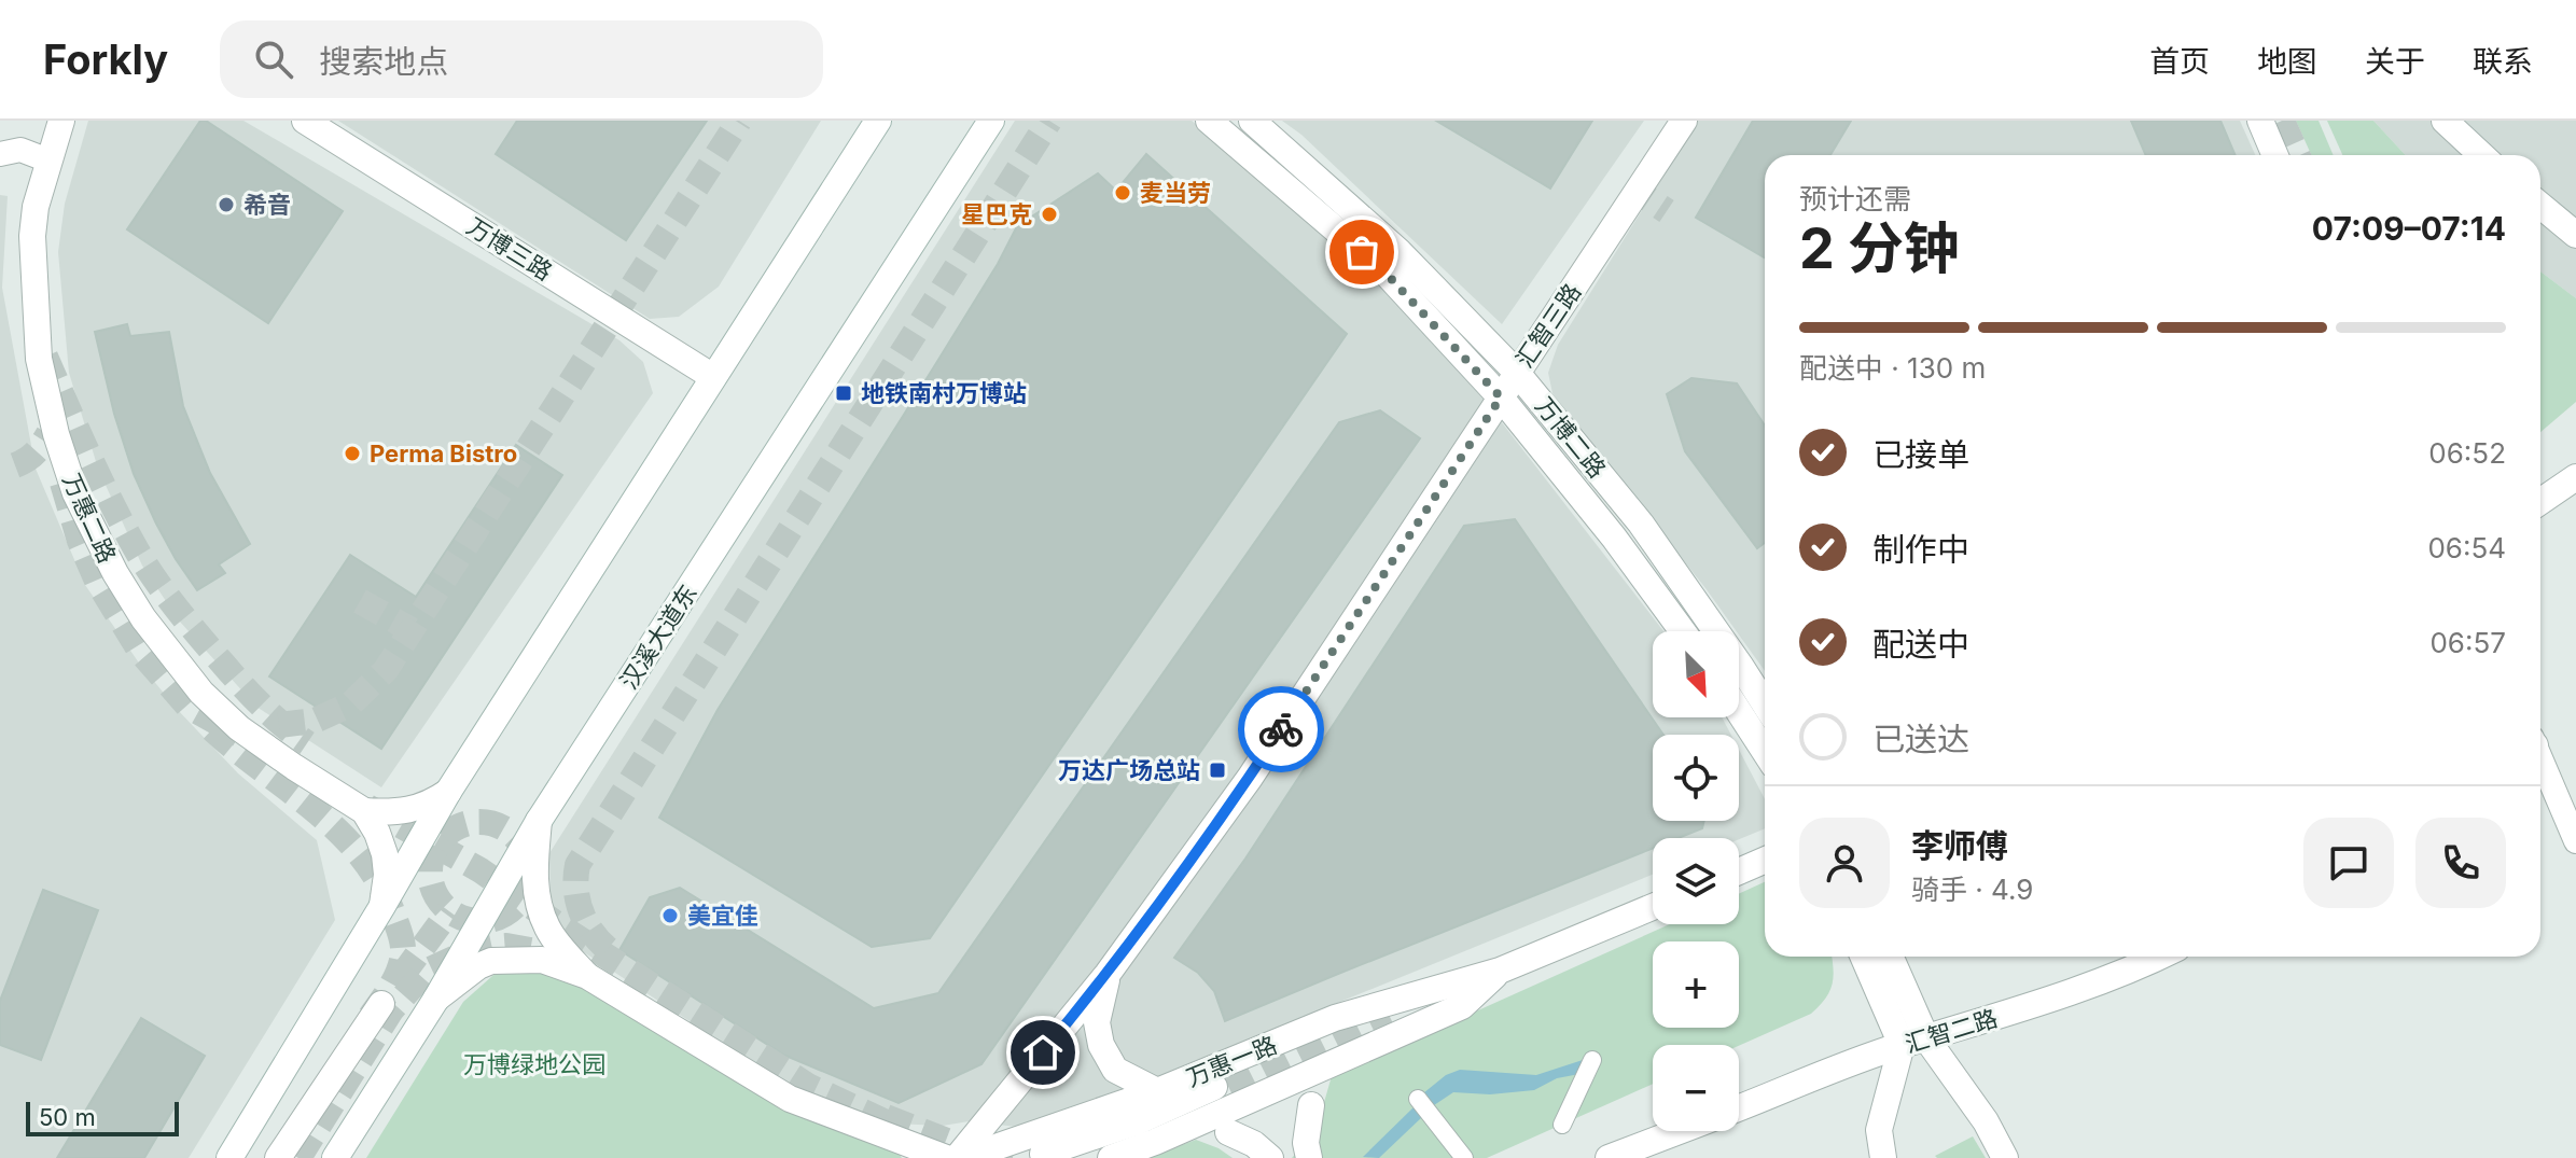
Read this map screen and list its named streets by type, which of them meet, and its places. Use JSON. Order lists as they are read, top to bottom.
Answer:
{
  "streets": {
    "street": [
      "万博三路",
      "汇智三路",
      "万博二路",
      "万惠二路",
      "汉溪大道东",
      "汇智二路",
      "万惠一路"
    ]
  },
  "crossings": [
    ["汇智三路", "万博二路"]
  ],
  "parks": ["万博绿地公园"],
  "places": {
    "other": [
      "麦当劳",
      "希音",
      "星巴克",
      "Perma Bistro",
      "美宜佳"
    ],
    "transit": ["地铁南村万博站", "万达广场总站"]
  },
  "scale_bar": "50 m",
  "north": "bottom right",
  "page": {
    "header": "Forkly",
    "search": "搜索地点",
    "nav": [
      "首页",
      "地图",
      "关于",
      "联系"
    ],
    "heading": ["2 分钟", "预计还需", "07:09–07:14"],
    "panel": ["李师傅", "骑手 · 4.9"],
    "bar": "配送中 · 130 m",
    "list": [
      ["已接单", "06:52"],
      ["制作中", "06:54"],
      ["配送中", "06:57"],
      "已送达"
    ],
    "map_buttons": ["+", "−"],
    "scale": "50 m"
  }
}
